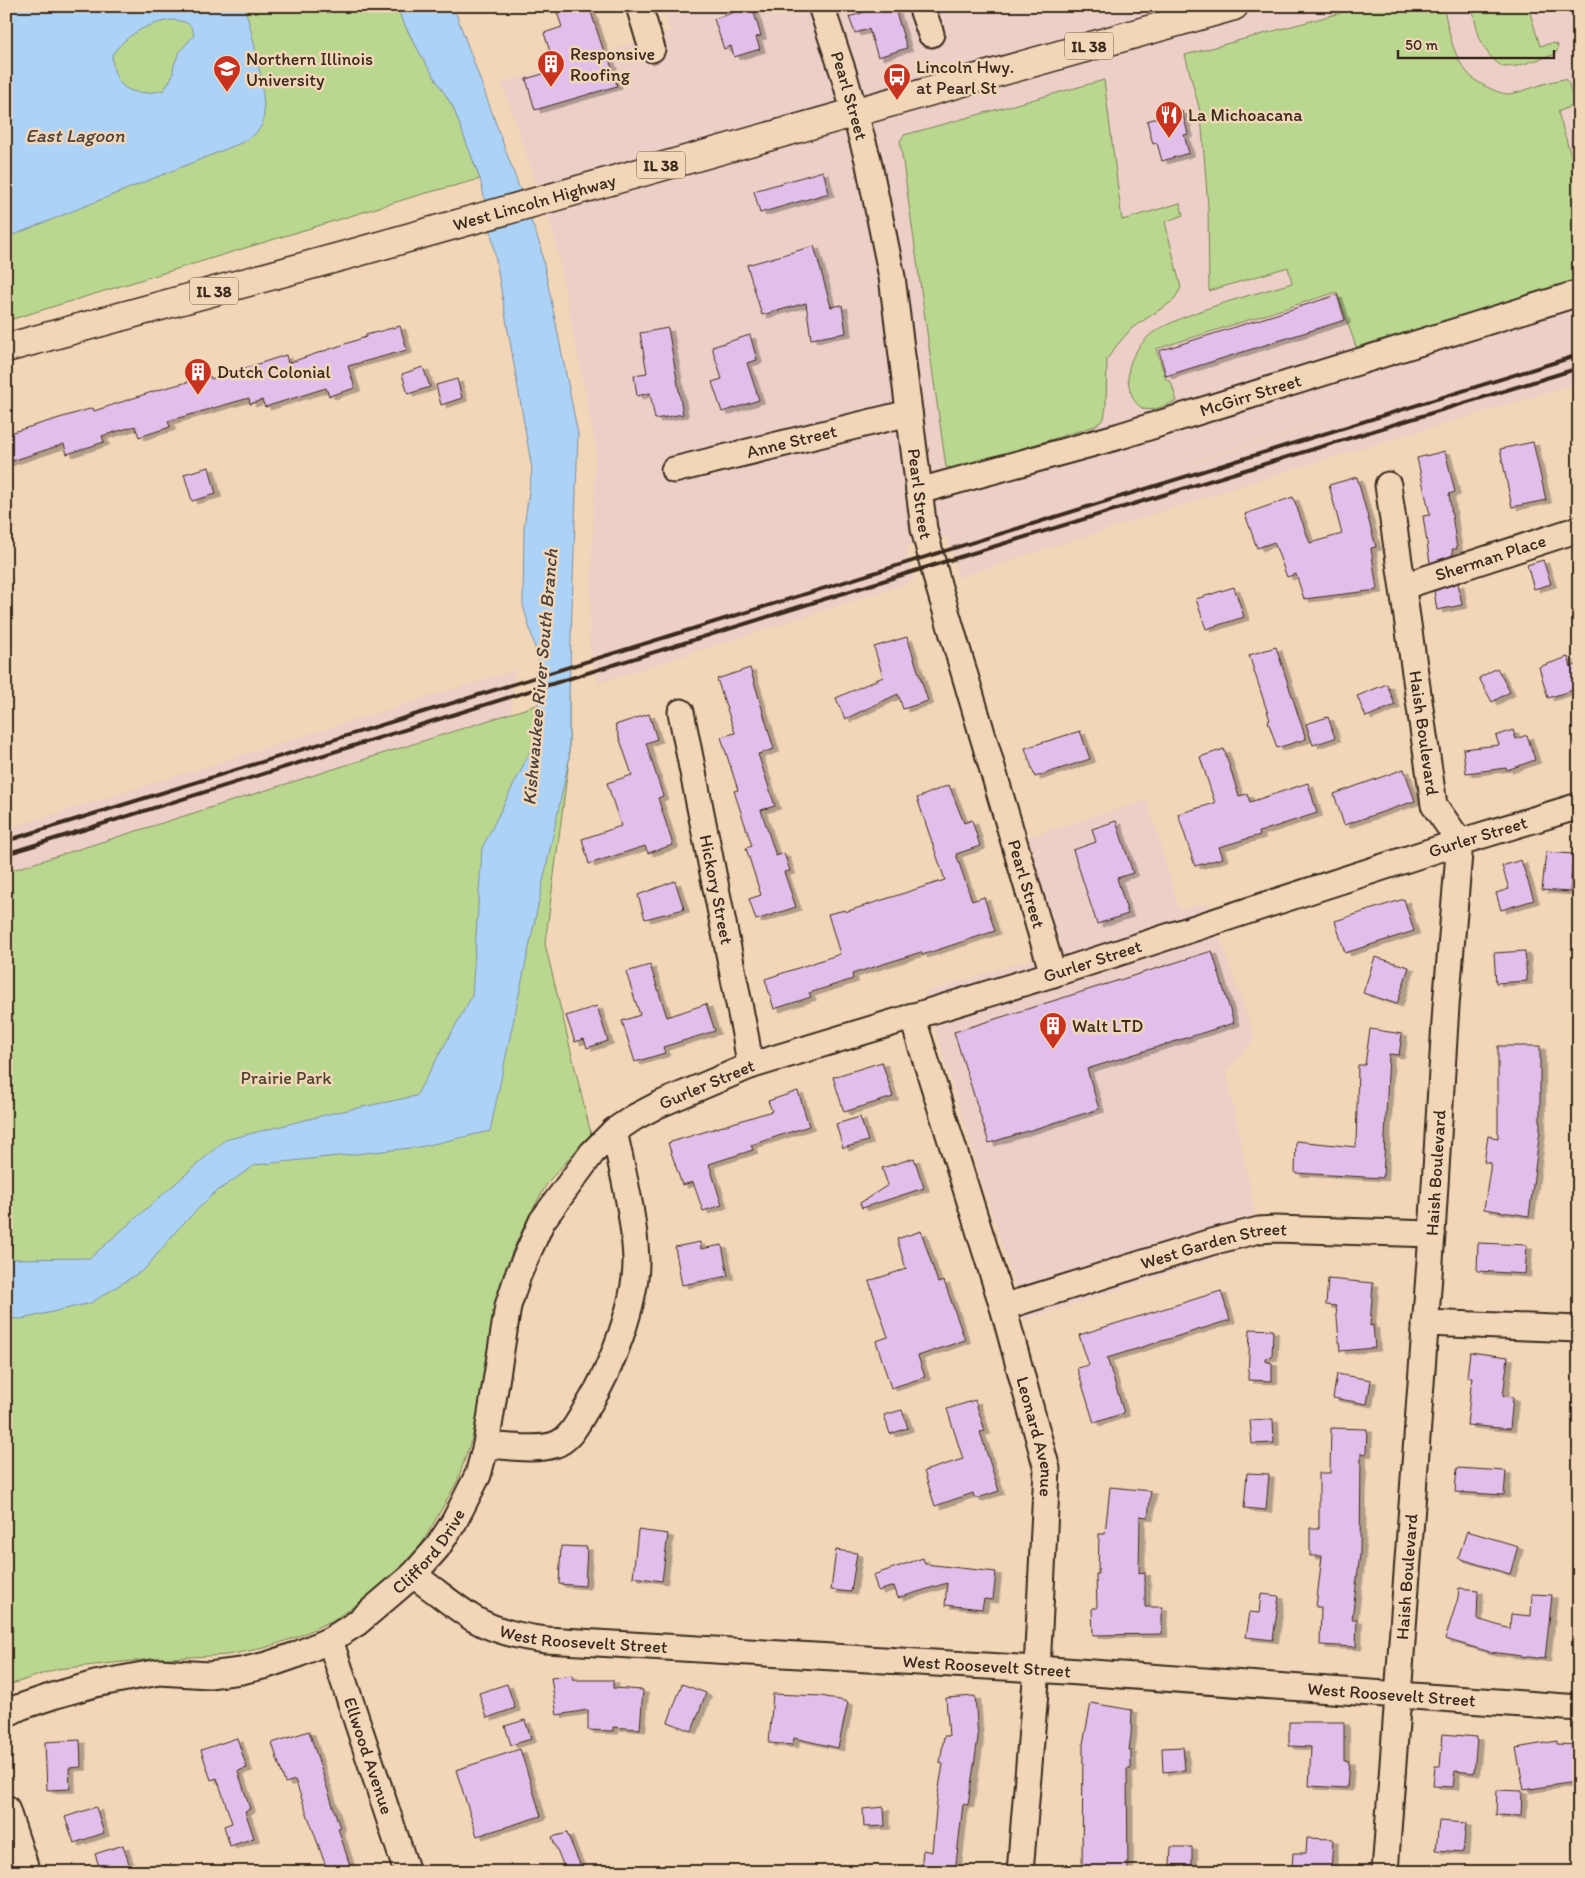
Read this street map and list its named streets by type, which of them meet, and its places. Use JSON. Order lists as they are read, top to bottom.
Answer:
{
  "streets": {
    "main road": ["IL 38", "West Lincoln Highway"],
    "street": [
      "Pearl Street",
      "McGirr Street",
      "Anne Street",
      "Sherman Place",
      "Haish Boulevard",
      "Gurler Street",
      "Hickory Street",
      "West Garden Street",
      "Leonard Avenue",
      "Clifford Drive",
      "West Roosevelt Street",
      "Ellwood Avenue"
    ]
  },
  "crossings": [
    ["Pearl Street", "West Lincoln Highway"],
    ["Pearl Street", "McGirr Street"],
    ["Pearl Street", "Anne Street"],
    ["Pearl Street", "Gurler Street"],
    ["Sherman Place", "Haish Boulevard"],
    ["Haish Boulevard", "Gurler Street"],
    ["Haish Boulevard", "West Garden Street"],
    ["Haish Boulevard", "West Roosevelt Street"],
    ["Gurler Street", "Hickory Street"],
    ["Gurler Street", "Leonard Avenue"],
    ["Gurler Street", "Clifford Drive"],
    ["West Garden Street", "Leonard Avenue"],
    ["Leonard Avenue", "West Roosevelt Street"],
    ["Clifford Drive", "West Roosevelt Street"],
    ["Clifford Drive", "Ellwood Avenue"]
  ],
  "water": ["East Lagoon", "Kishwaukee River South Branch"],
  "parks": ["Prairie Park"],
  "places": {
    "building": ["Responsive Roofing", "Dutch Colonial", "Walt LTD"],
    "school or university": ["Northern Illinois University"],
    "bus stop": ["Lincoln Hwy. at Pearl St"],
    "restaurant": ["La Michoacana"]
  },
  "scale_bar": "50 m"
}
